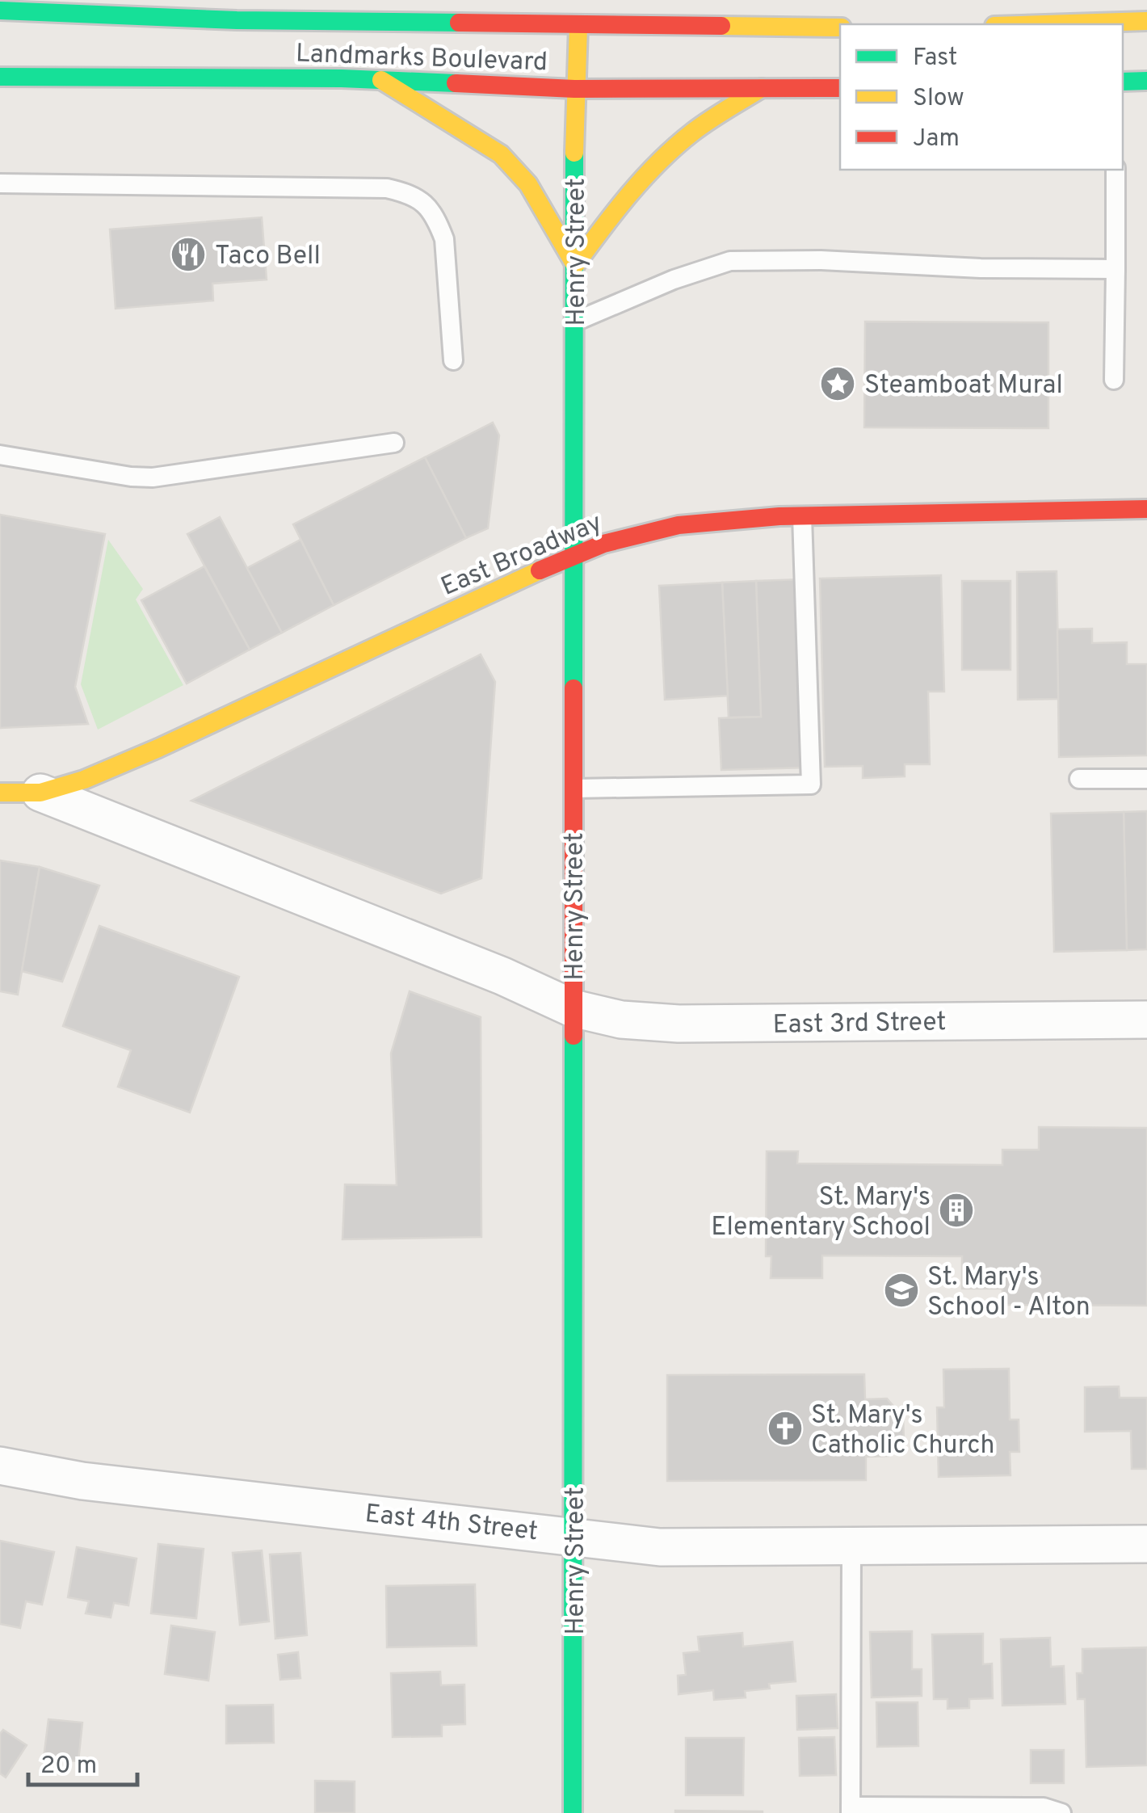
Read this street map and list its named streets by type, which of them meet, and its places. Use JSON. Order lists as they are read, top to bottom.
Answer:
{
  "streets": {
    "main road": ["Landmarks Boulevard", "Henry Street", "East Broadway"],
    "street": ["East 3rd Street", "East 4th Street"]
  },
  "crossings": [
    ["Landmarks Boulevard", "Henry Street"],
    ["Henry Street", "East Broadway"],
    ["Henry Street", "East 3rd Street"],
    ["Henry Street", "East 4th Street"],
    ["East Broadway", "East 3rd Street"]
  ],
  "places": {
    "restaurant": ["Taco Bell"],
    "place": ["Steamboat Mural"],
    "building": ["St. Mary's Elementary School"],
    "school or university": ["St. Mary's School - Alton"],
    "church": ["St. Mary's Catholic Church"]
  },
  "legend": ["Fast", "Slow", "Jam"],
  "scale_bar": "20 m"
}
